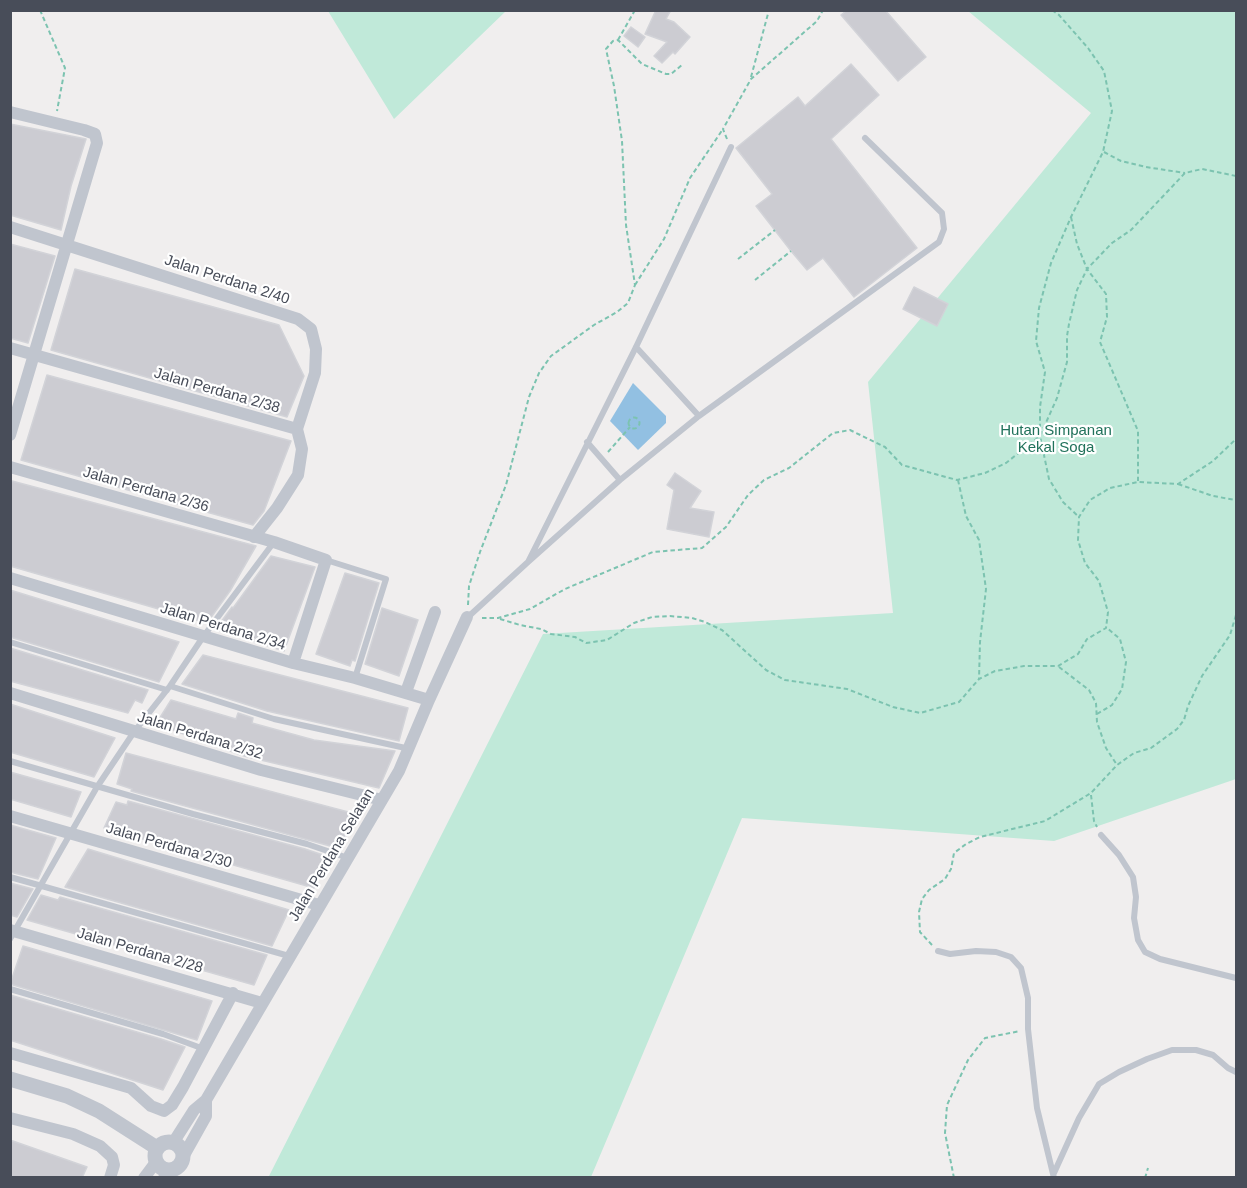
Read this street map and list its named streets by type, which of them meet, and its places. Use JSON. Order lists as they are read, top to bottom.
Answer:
{
  "streets": {
    "street": [
      "Jalan Perdana 2/40",
      "Jalan Perdana 2/38",
      "Jalan Perdana 2/36",
      "Jalan Perdana 2/34",
      "Jalan Perdana 2/32",
      "Jalan Perdana 2/30",
      "Jalan Perdana Selatan",
      "Jalan Perdana 2/28"
    ]
  },
  "crossings": [
    ["Jalan Perdana 2/40", "Jalan Perdana 2/38"],
    ["Jalan Perdana 2/34", "Jalan Perdana Selatan"],
    ["Jalan Perdana 2/32", "Jalan Perdana Selatan"],
    ["Jalan Perdana 2/30", "Jalan Perdana Selatan"],
    ["Jalan Perdana Selatan", "Jalan Perdana 2/28"]
  ],
  "parks": ["Hutan Simpanan Kekal Soga"]
}
